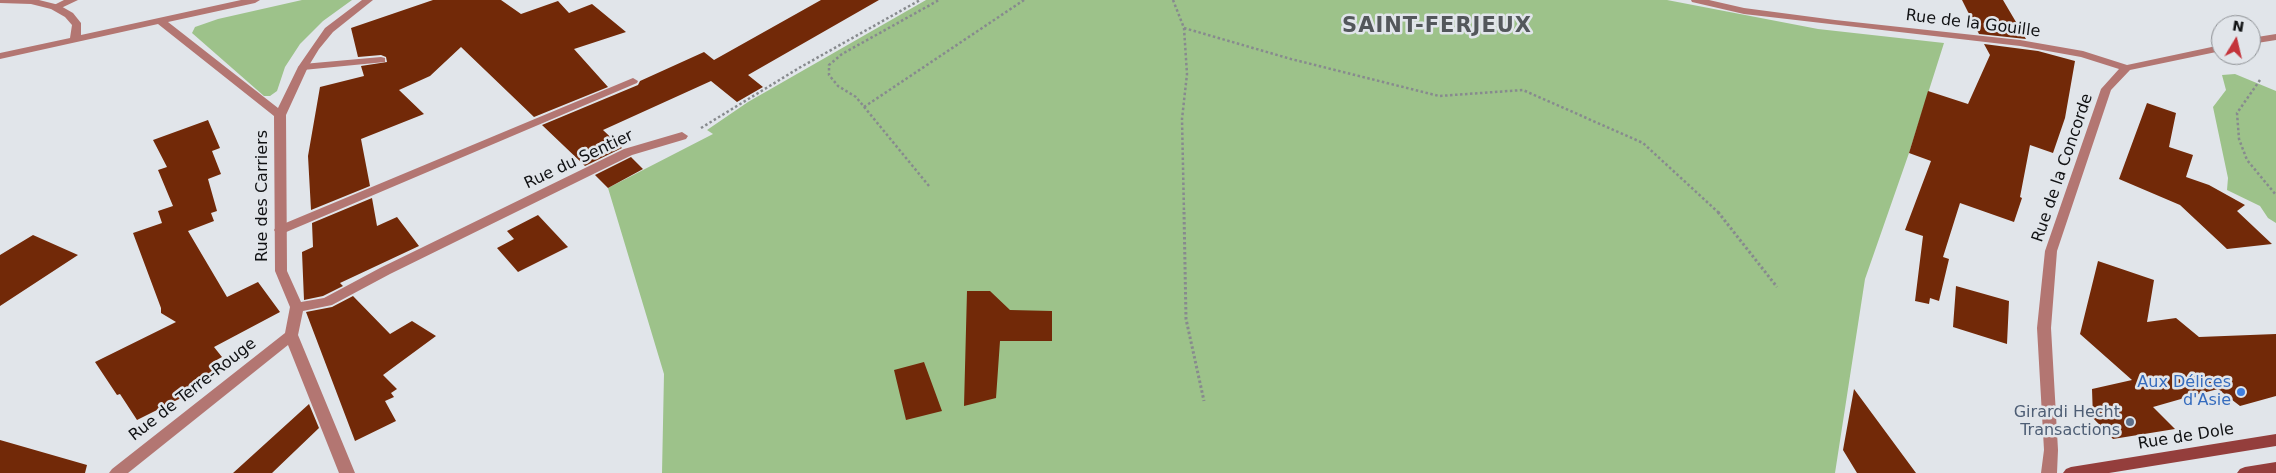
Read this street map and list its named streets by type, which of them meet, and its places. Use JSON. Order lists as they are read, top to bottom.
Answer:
{
  "streets": {
    "main road": ["Rue de Dole"],
    "street": [
      "Rue de la Gouille",
      "Rue du Sentier",
      "Rue de la Concorde",
      "Rue des Carriers",
      "Rue de Terre-Rouge"
    ]
  },
  "crossings": [
    ["Rue de la Gouille", "Rue de la Concorde"],
    ["Rue du Sentier", "Rue des Carriers"]
  ],
  "districts": ["SAINT-FERJEUX"],
  "places": ["Aux Délices d'Asie", "Girardi Hecht Transactions"],
  "north": "top"
}
